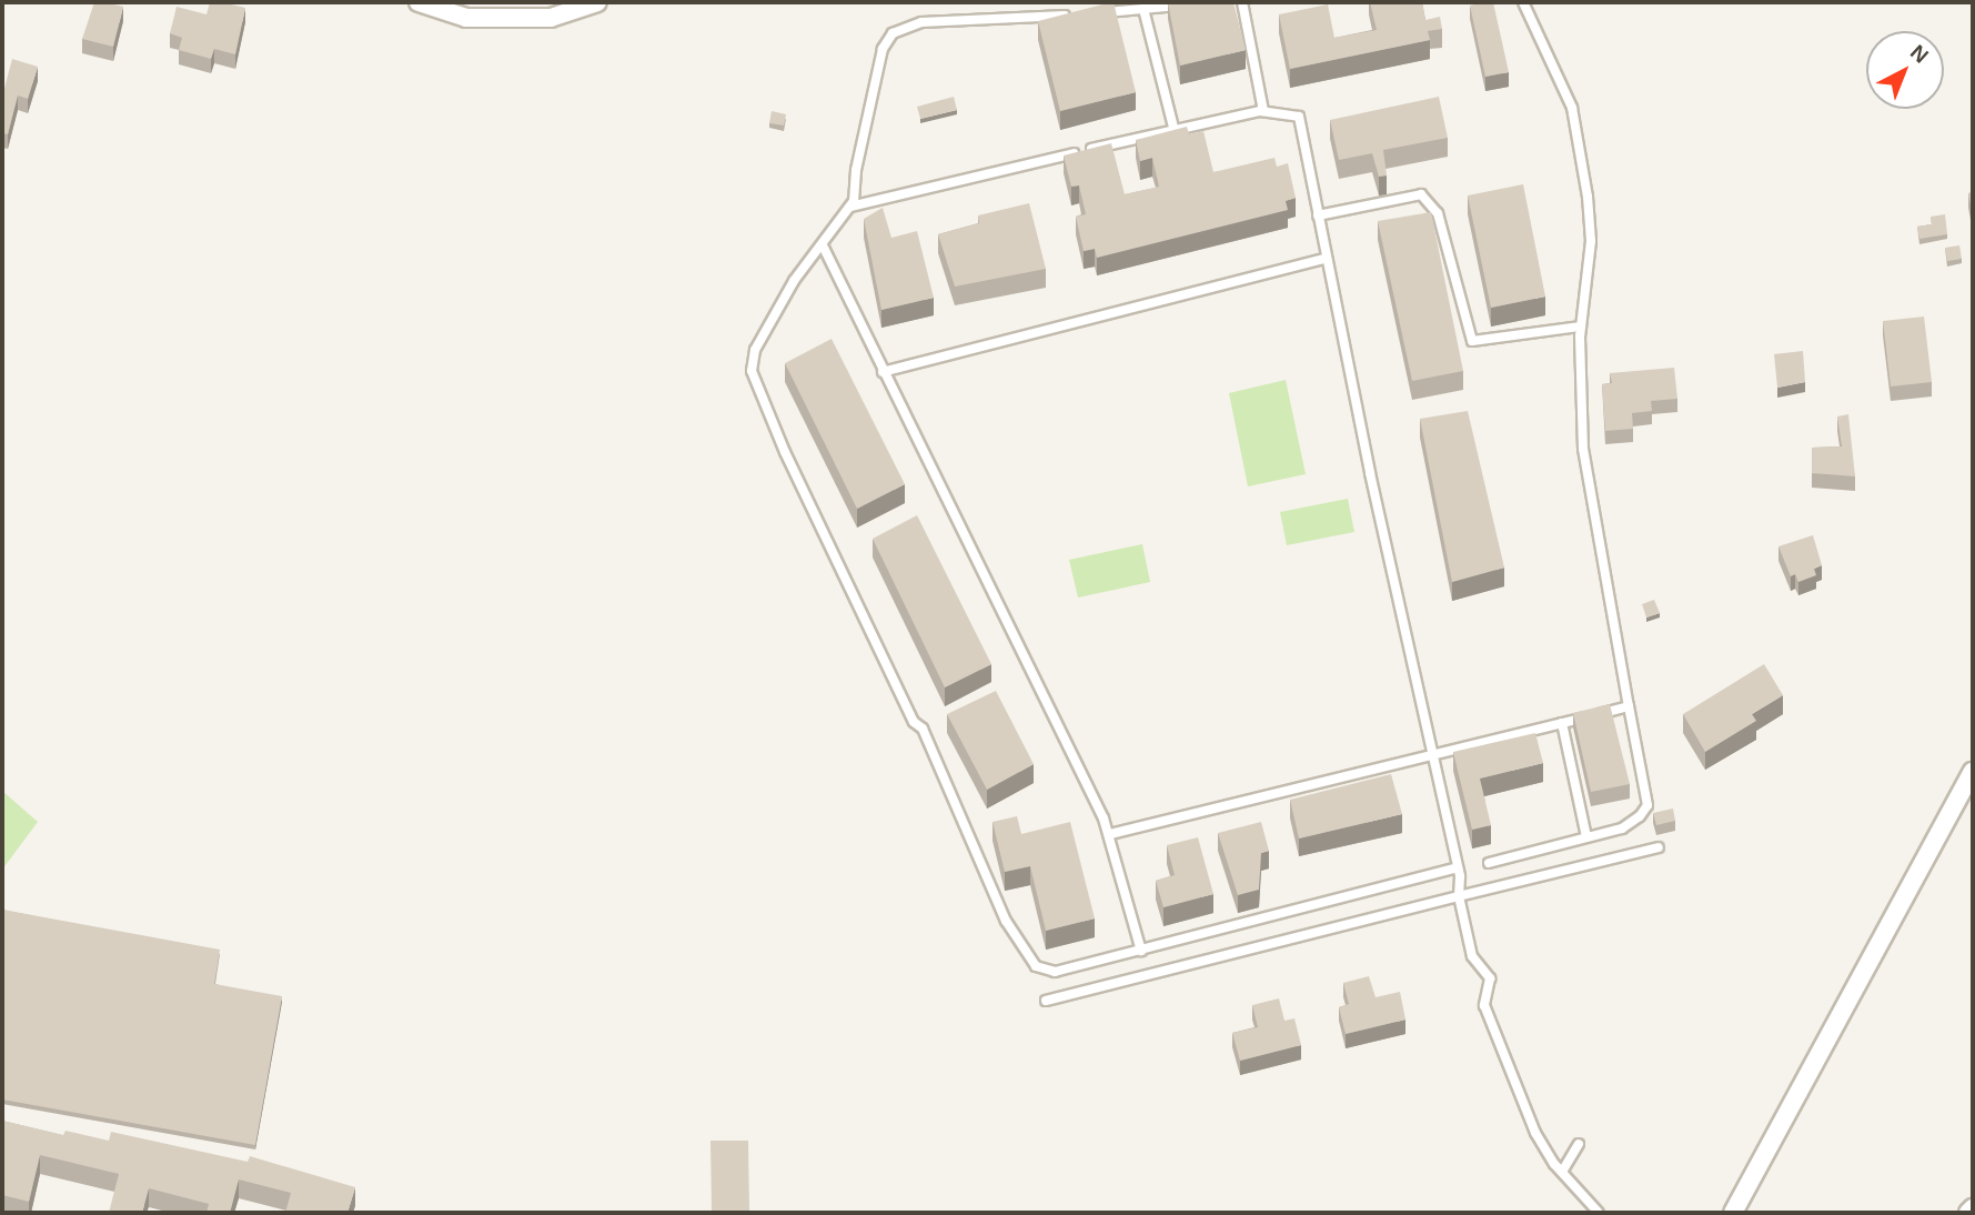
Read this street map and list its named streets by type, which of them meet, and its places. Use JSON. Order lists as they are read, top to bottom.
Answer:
{
  "north": "top right"
}
